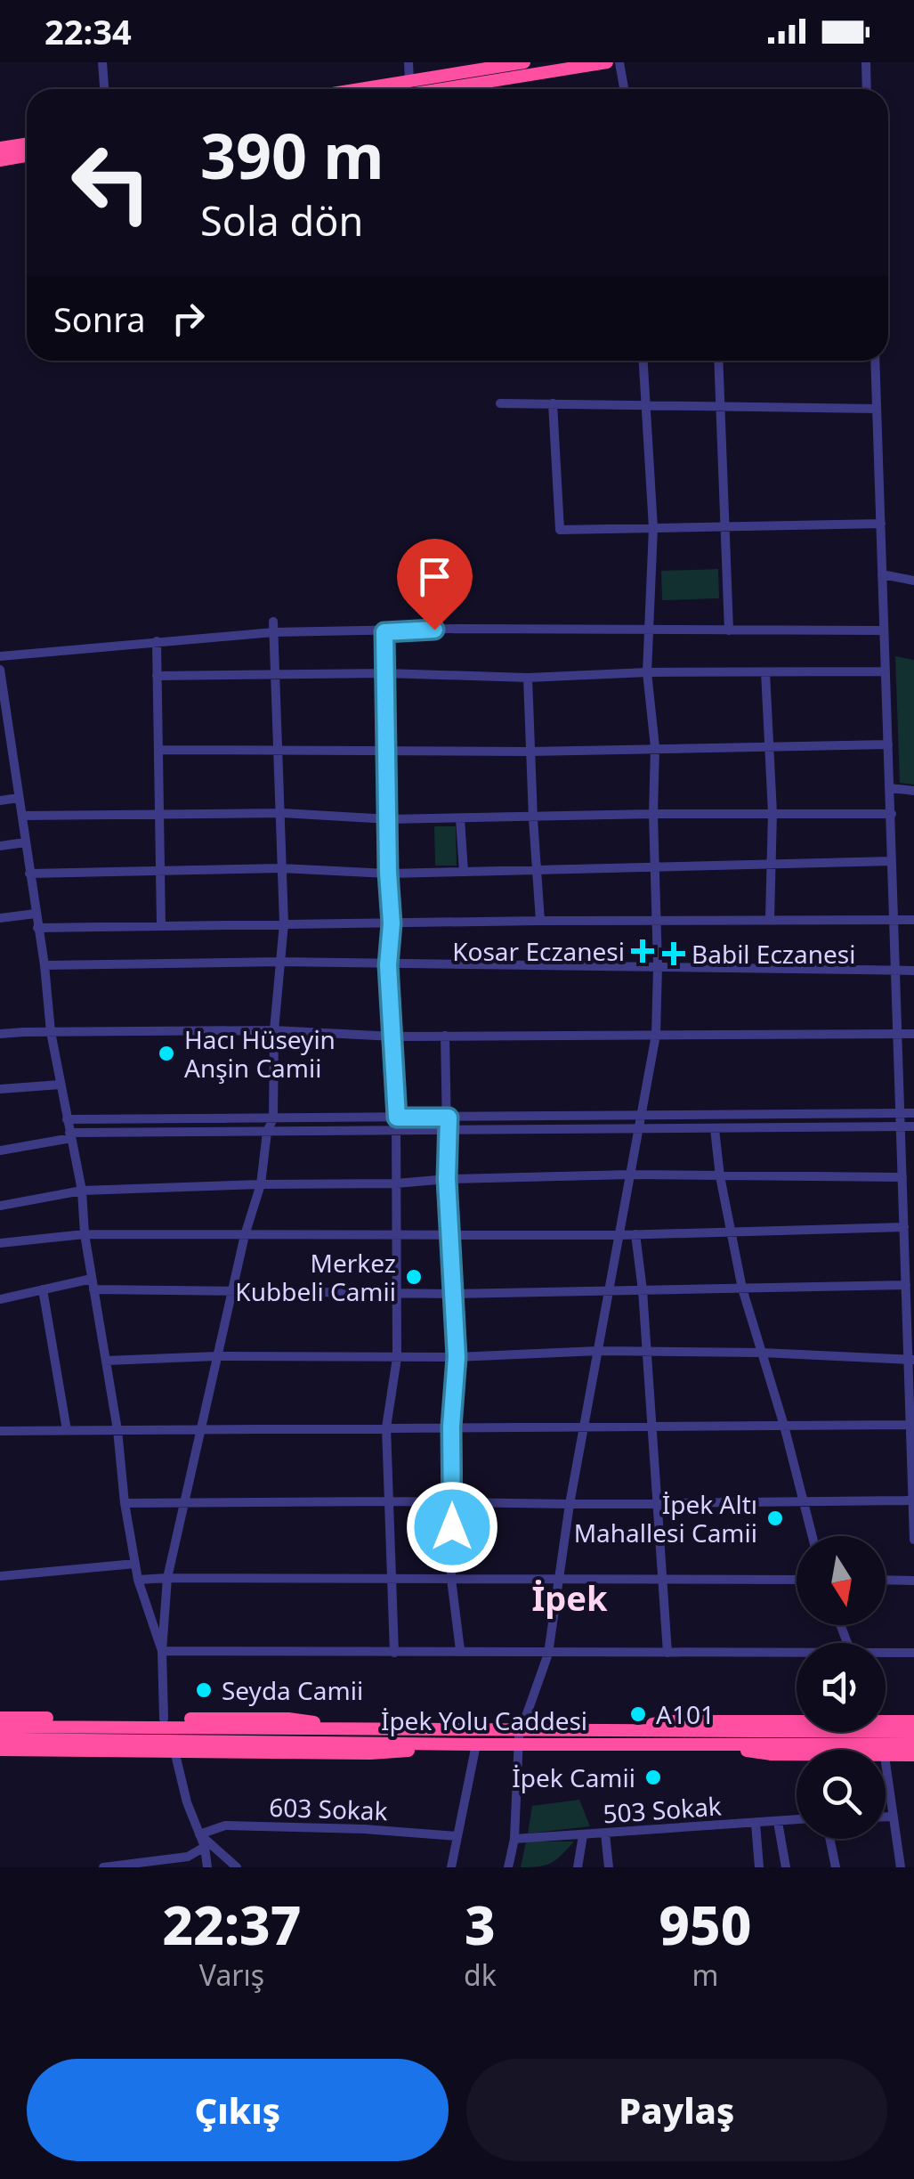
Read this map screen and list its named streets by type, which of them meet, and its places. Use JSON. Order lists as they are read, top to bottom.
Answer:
{
  "streets": {
    "highway": ["İpek Yolu Caddesi"],
    "street": ["603 Sokak", "503 Sokak"]
  },
  "districts": ["İpek"],
  "places": {
    "health": ["Kosar Eczanesi", "Babil Eczanesi"],
    "other": [
      "Hacı Hüseyin Anşin Camii",
      "Merkez Kubbeli Camii",
      "İpek Altı Mahallesi Camii",
      "Seyda Camii",
      "A101",
      "İpek Camii"
    ]
  },
  "north": "bottom",
  "page": {
    "status": "22:34",
    "turn": ["390 m", "Sola dön"],
    "then": "Sonra",
    "eta": [
      "22:37",
      "Varış",
      "3",
      "dk",
      "950",
      "m"
    ],
    "buttons": ["Çıkış", "Paylaş"]
  }
}
